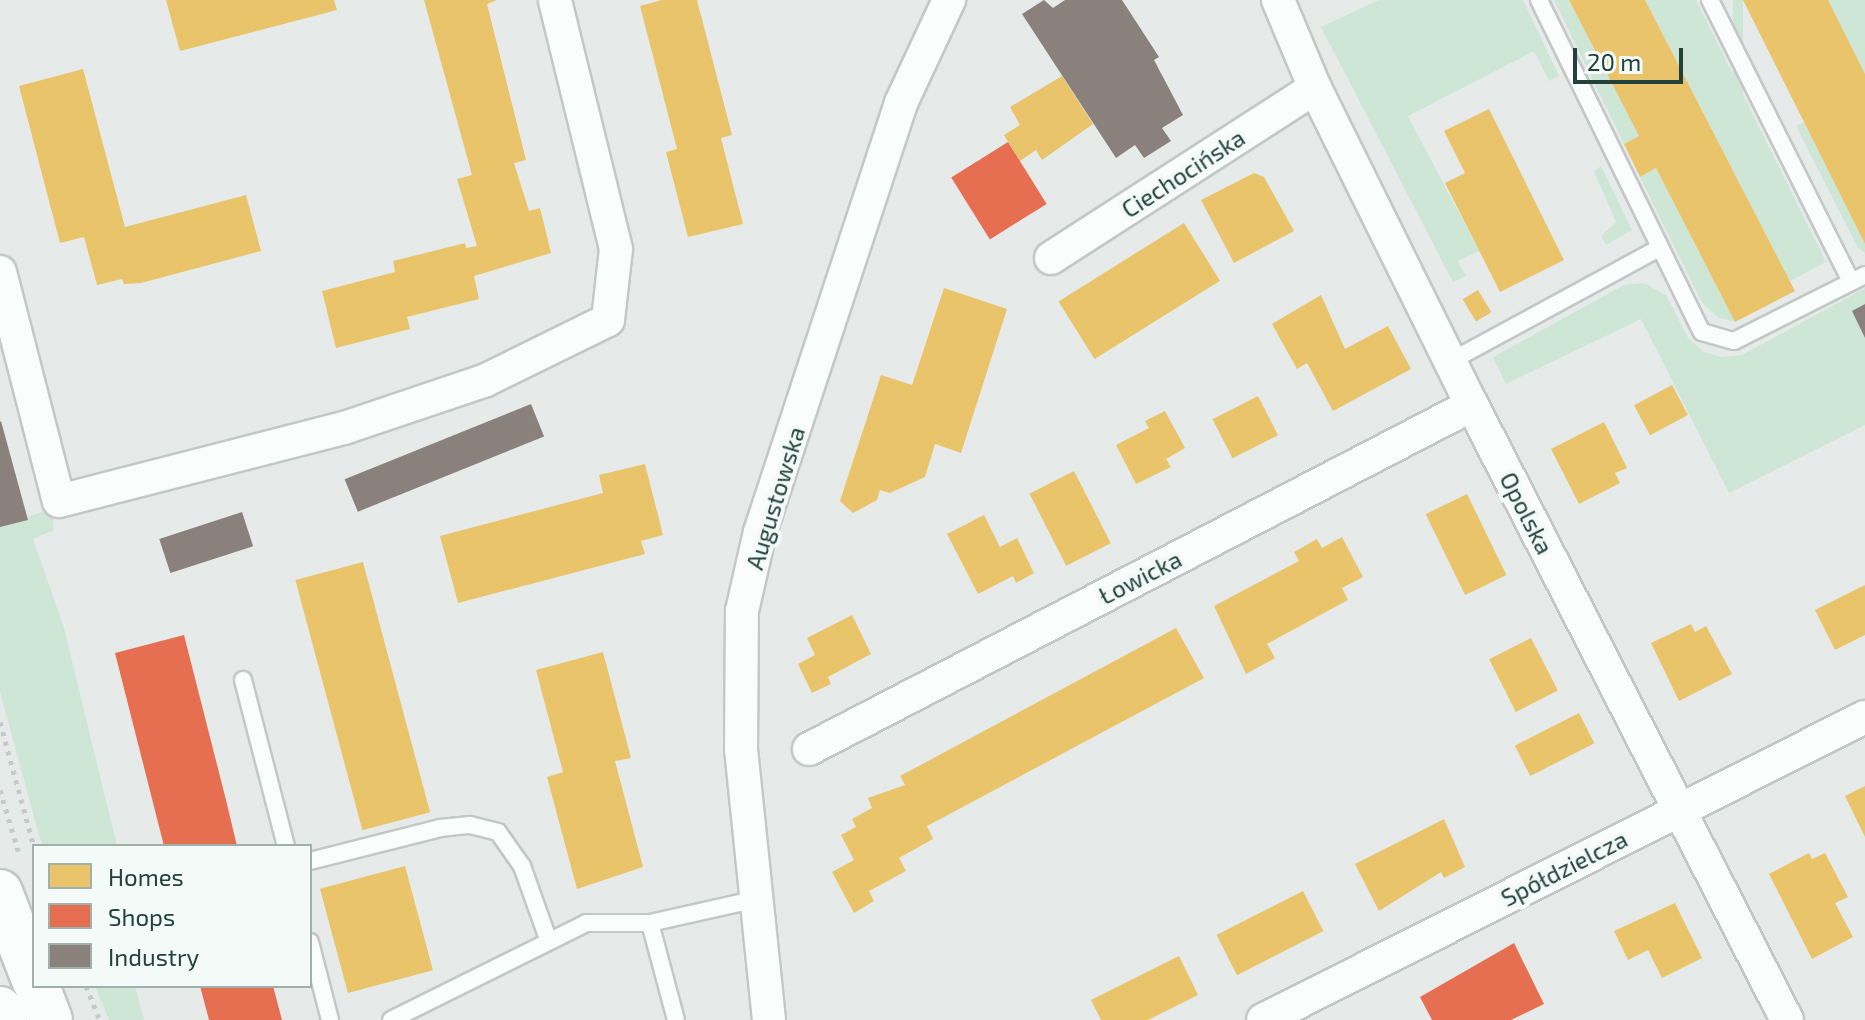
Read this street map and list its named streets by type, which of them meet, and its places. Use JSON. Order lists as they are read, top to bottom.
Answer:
{
  "streets": {
    "street": [
      "Ciechocińska",
      "Augustowska",
      "Opolska",
      "Łowicka",
      "Spółdzielcza"
    ]
  },
  "crossings": [
    ["Ciechocińska", "Opolska"],
    ["Opolska", "Łowicka"],
    ["Opolska", "Spółdzielcza"]
  ],
  "legend": ["Homes", "Shops", "Industry"],
  "scale_bar": "20 m"
}
